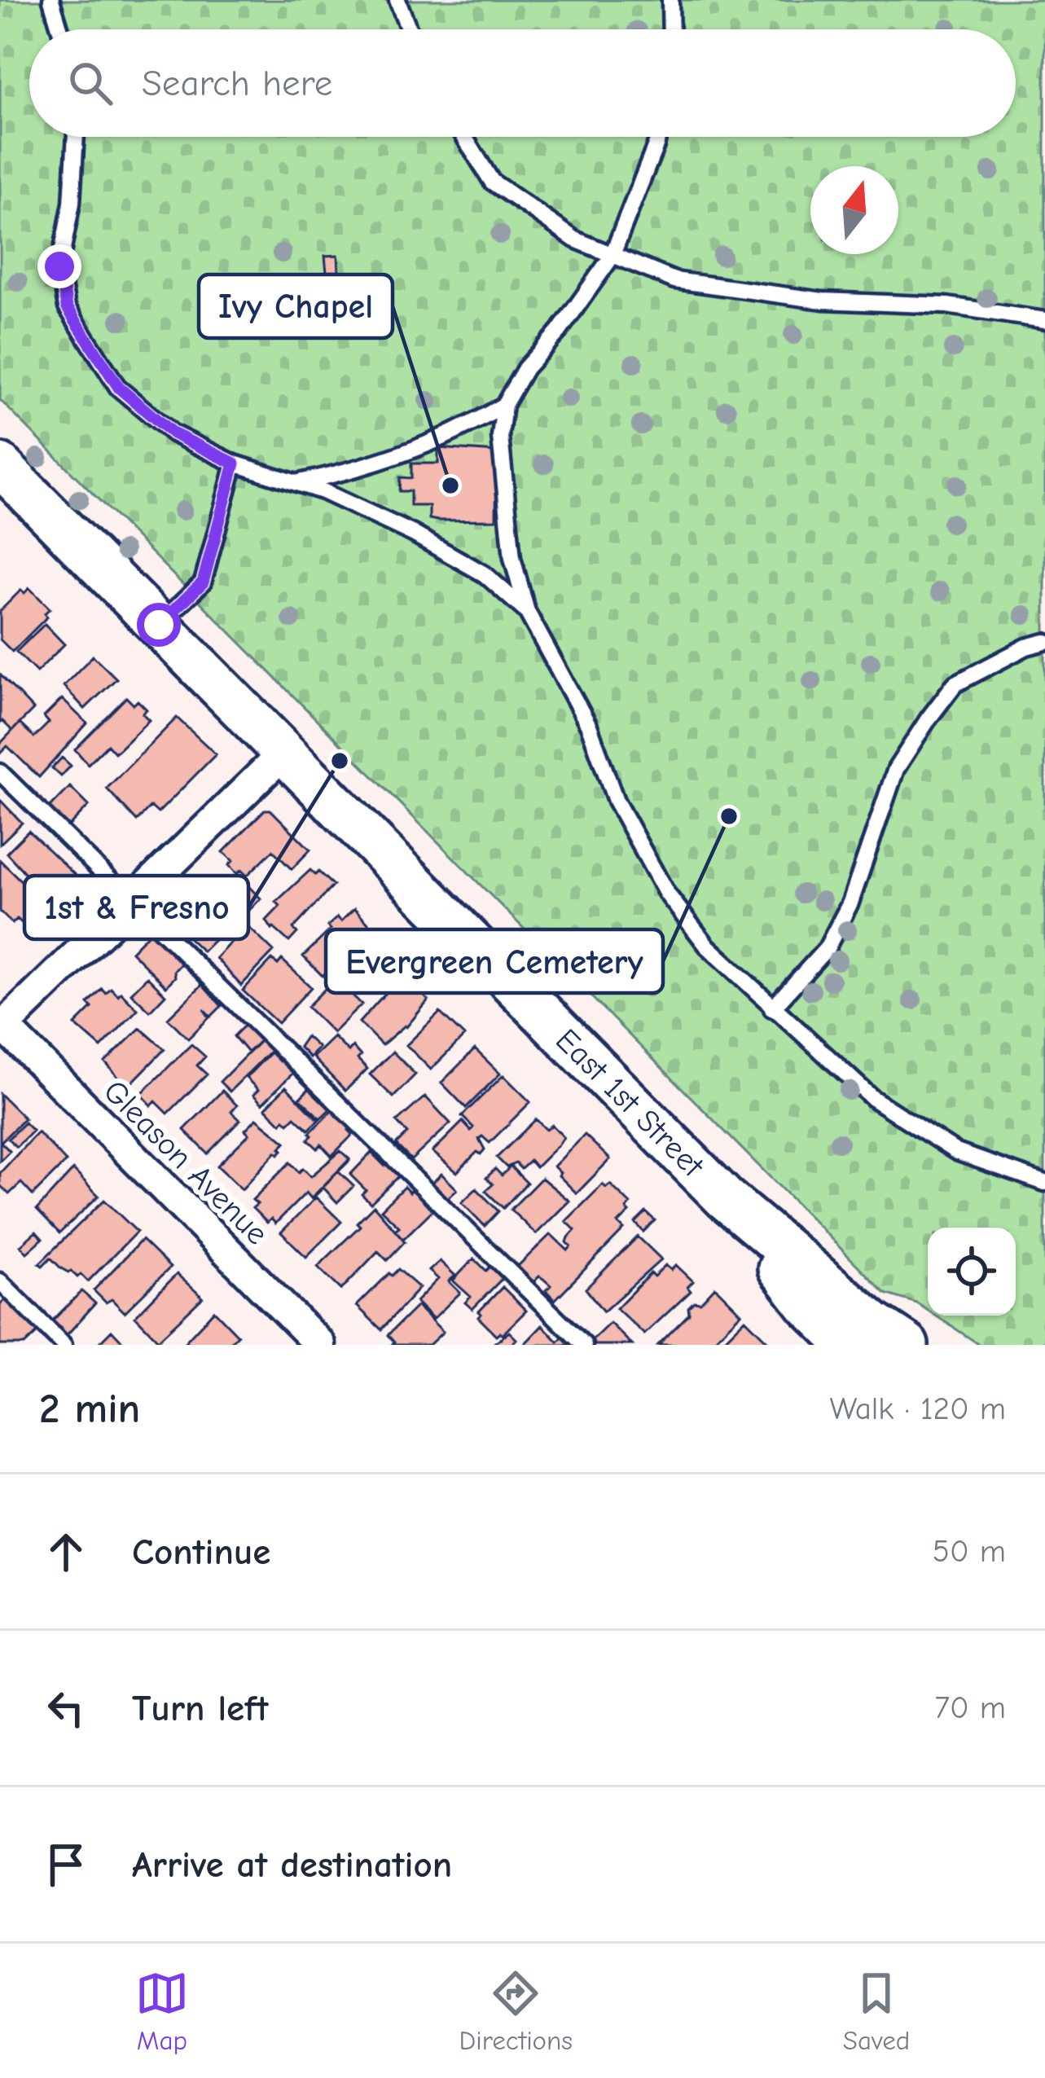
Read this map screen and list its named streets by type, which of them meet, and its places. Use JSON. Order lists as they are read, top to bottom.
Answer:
{
  "streets": {
    "street": ["East 1st Street", "Gleason Avenue"]
  },
  "places": ["Ivy Chapel", "1st & Fresno", "Evergreen Cemetery"],
  "north": "top",
  "page": {
    "search": "Search here",
    "heading": ["2 min", "Walk · 120 m"],
    "list": [
      ["Continue", "50 m"],
      ["Turn left", "70 m"],
      "Arrive at destination"
    ],
    "nav": ["Map", "Directions", "Saved"]
  }
}
